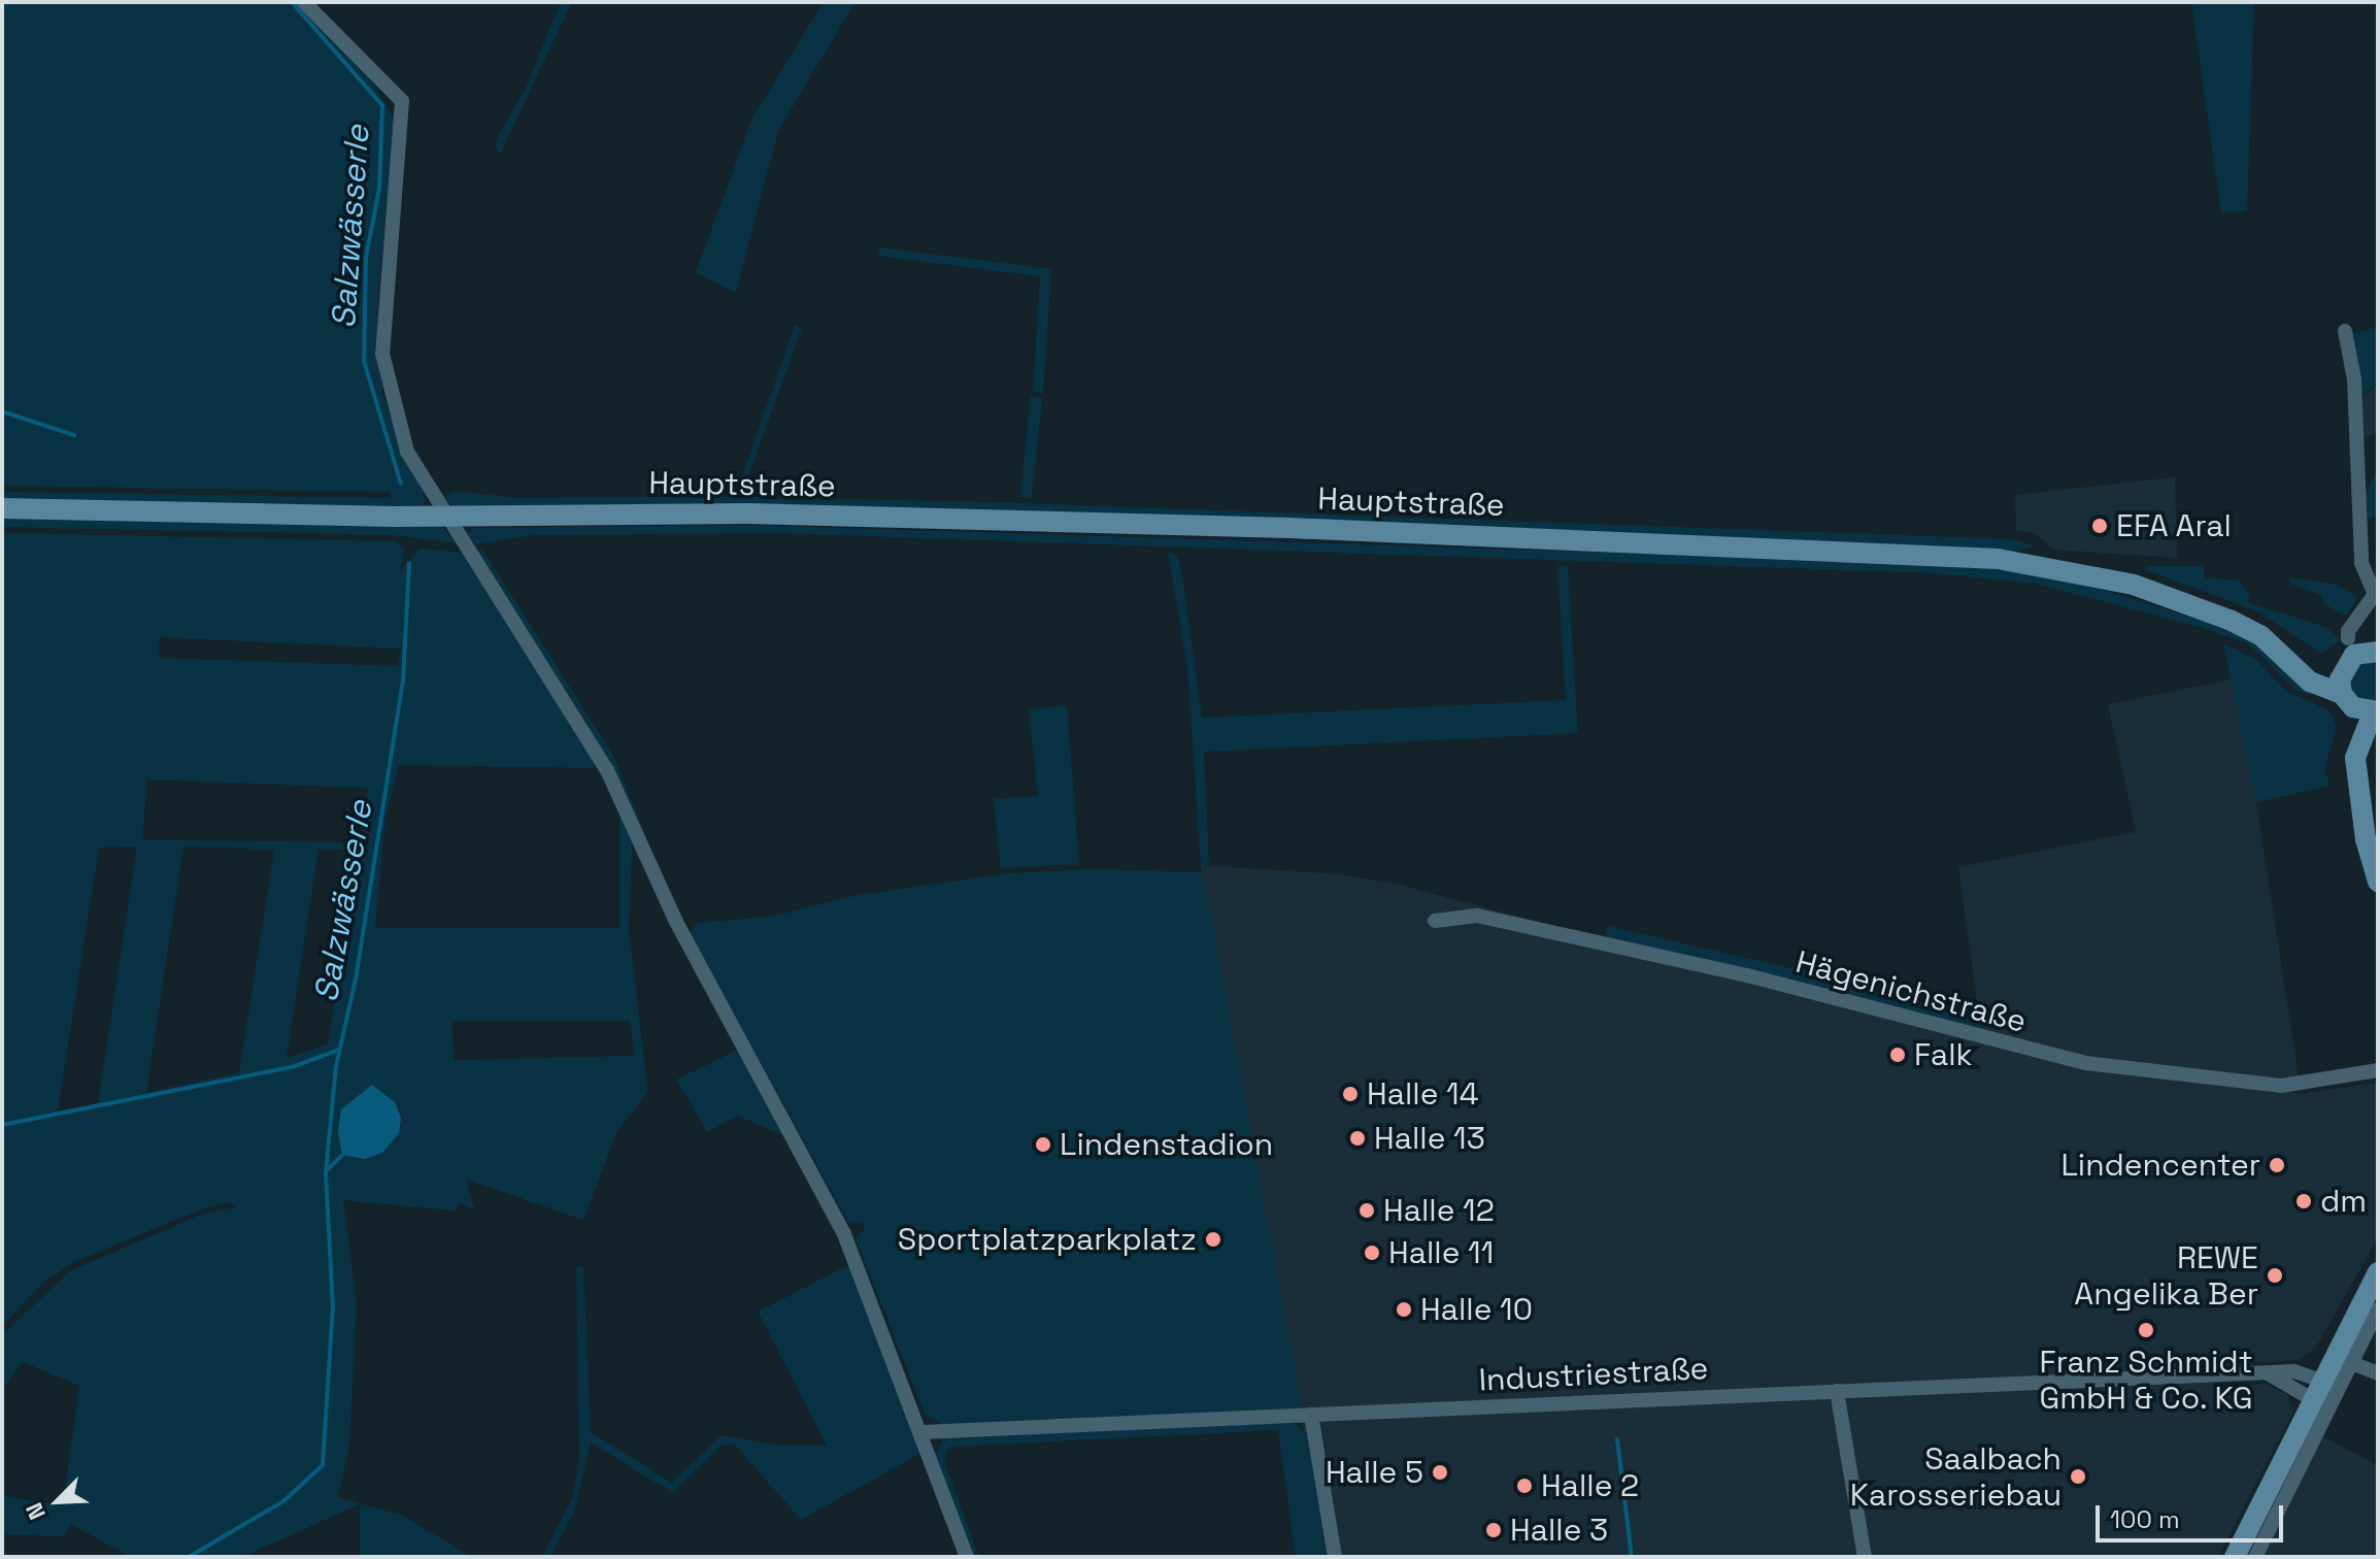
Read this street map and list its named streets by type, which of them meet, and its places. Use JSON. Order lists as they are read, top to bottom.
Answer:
{
  "streets": {
    "street": ["Hauptstraße", "Hägenichstraße", "Industriestraße"]
  },
  "water": ["Salzwässerle"],
  "places": [
    "EFA Aral",
    "Falk",
    "Halle 14",
    "Halle 13",
    "Lindenstadion",
    "Lindencenter",
    "dm",
    "Halle 12",
    "Sportplatzparkplatz",
    "Halle 11",
    "REWE Angelika Ber",
    "Halle 10",
    "Franz Schmidt GmbH & Co. KG",
    "Halle 5",
    "Saalbach Karosseriebau",
    "Halle 2",
    "Halle 3"
  ],
  "scale_bar": "100 m",
  "north": "bottom left"
}
